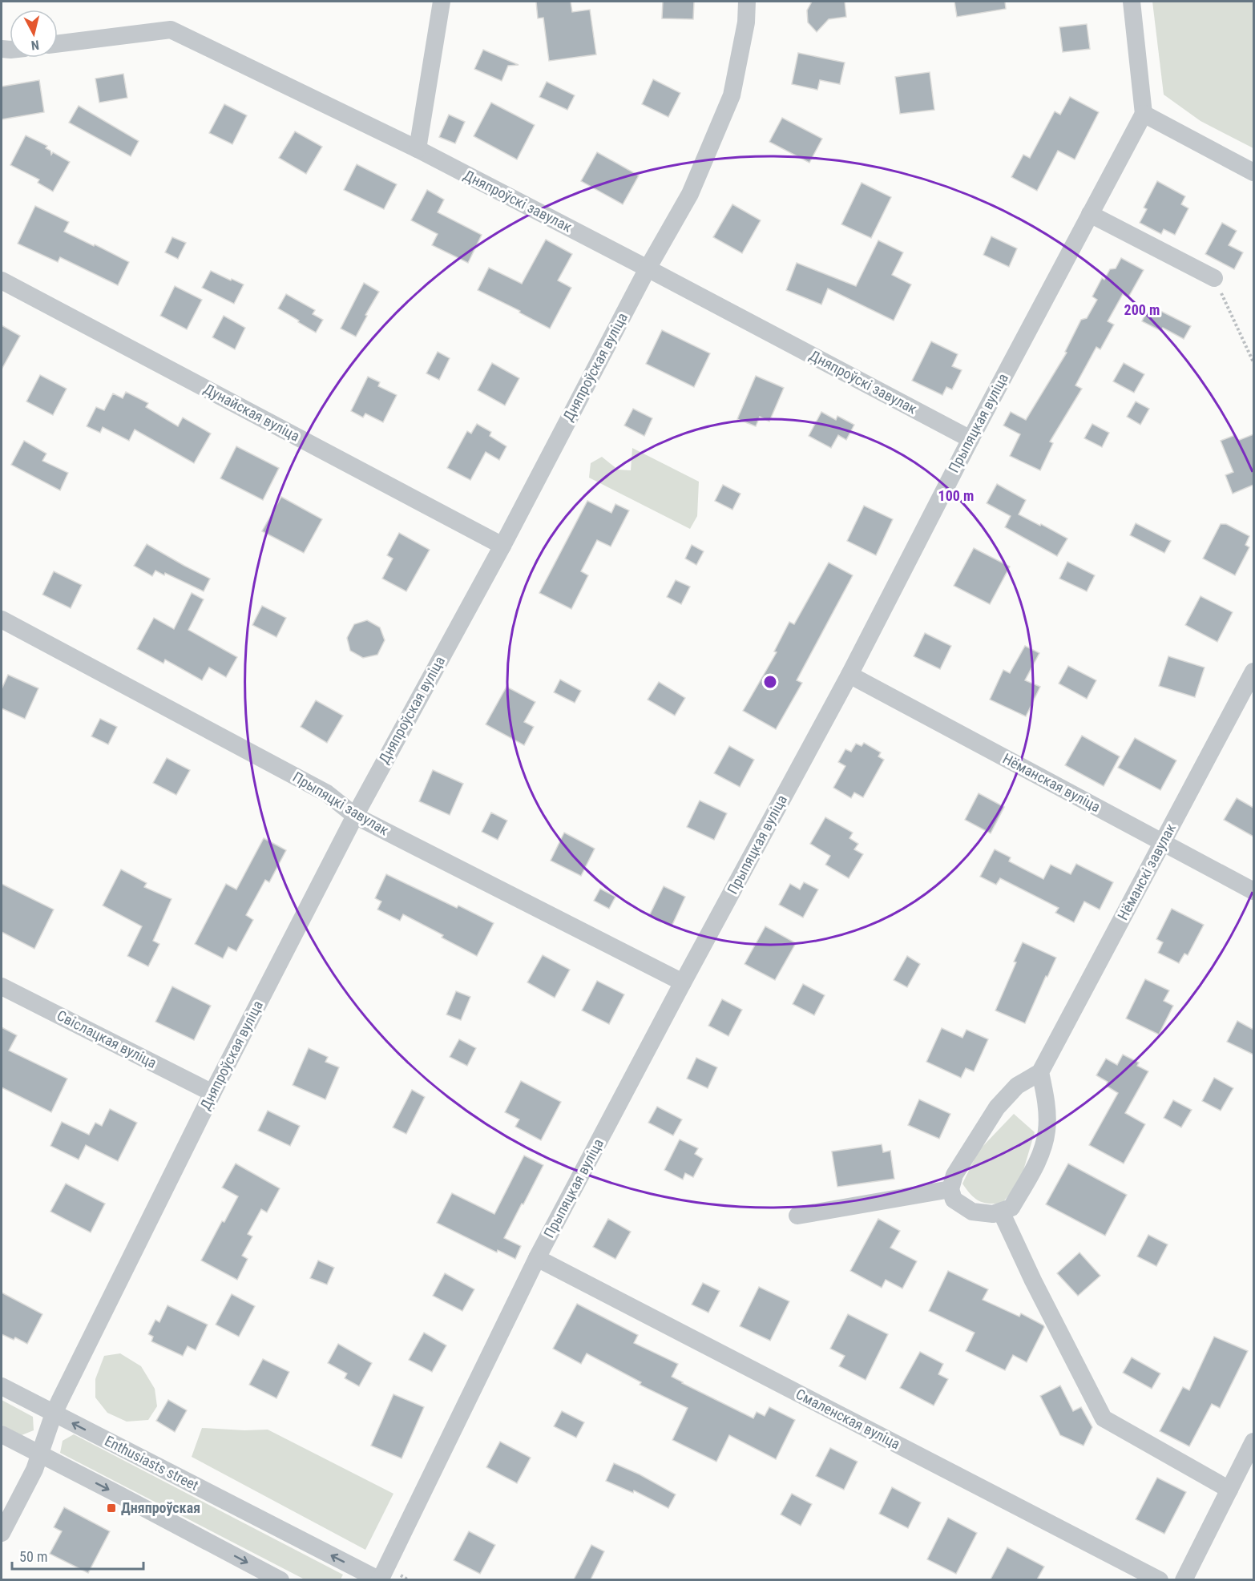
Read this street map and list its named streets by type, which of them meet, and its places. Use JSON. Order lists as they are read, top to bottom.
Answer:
{
  "streets": {
    "street": [
      "Дняпроўскі завулак",
      "Дняпроўская вуліца",
      "Дунайская вуліца",
      "Прыпяцкая вуліца",
      "Нёманская вуліца",
      "Прыпяцкі завулак",
      "Нёманскі завулак",
      "Свіслацкая вуліца",
      "Смаленская вуліца",
      "Enthusiasts street"
    ]
  },
  "crossings": [
    ["Дняпроўскі завулак", "Дняпроўская вуліца"],
    ["Дняпроўскі завулак", "Прыпяцкая вуліца"],
    ["Дняпроўская вуліца", "Дунайская вуліца"],
    ["Дняпроўская вуліца", "Прыпяцкі завулак"],
    ["Дняпроўская вуліца", "Свіслацкая вуліца"],
    ["Дняпроўская вуліца", "Enthusiasts street"],
    ["Прыпяцкая вуліца", "Нёманская вуліца"],
    ["Прыпяцкая вуліца", "Прыпяцкі завулак"],
    ["Прыпяцкая вуліца", "Смаленская вуліца"],
    ["Прыпяцкая вуліца", "Enthusiasts street"],
    ["Нёманская вуліца", "Нёманскі завулак"]
  ],
  "places": {
    "transit": ["Дняпроўская"]
  },
  "scale_bar": "50 m",
  "north": "bottom",
  "rings": ["200 m", "100 m"]
}
